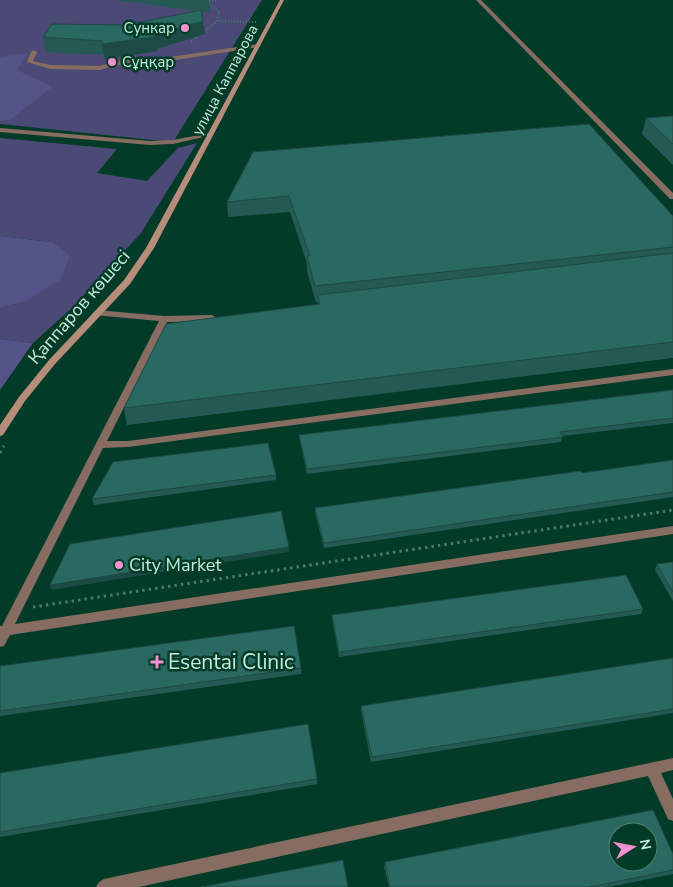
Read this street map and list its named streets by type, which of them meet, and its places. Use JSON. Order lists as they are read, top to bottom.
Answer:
{
  "streets": {
    "street": ["улица Каппарова", "Қаппаров көшесі"]
  },
  "crossings": [
    ["улица Каппарова", "Қаппаров көшесі"]
  ],
  "places": {
    "other": ["Сункар", "Сұңқар", "City Market"],
    "health": ["Esentai Clinic"]
  },
  "north": "right"
}
